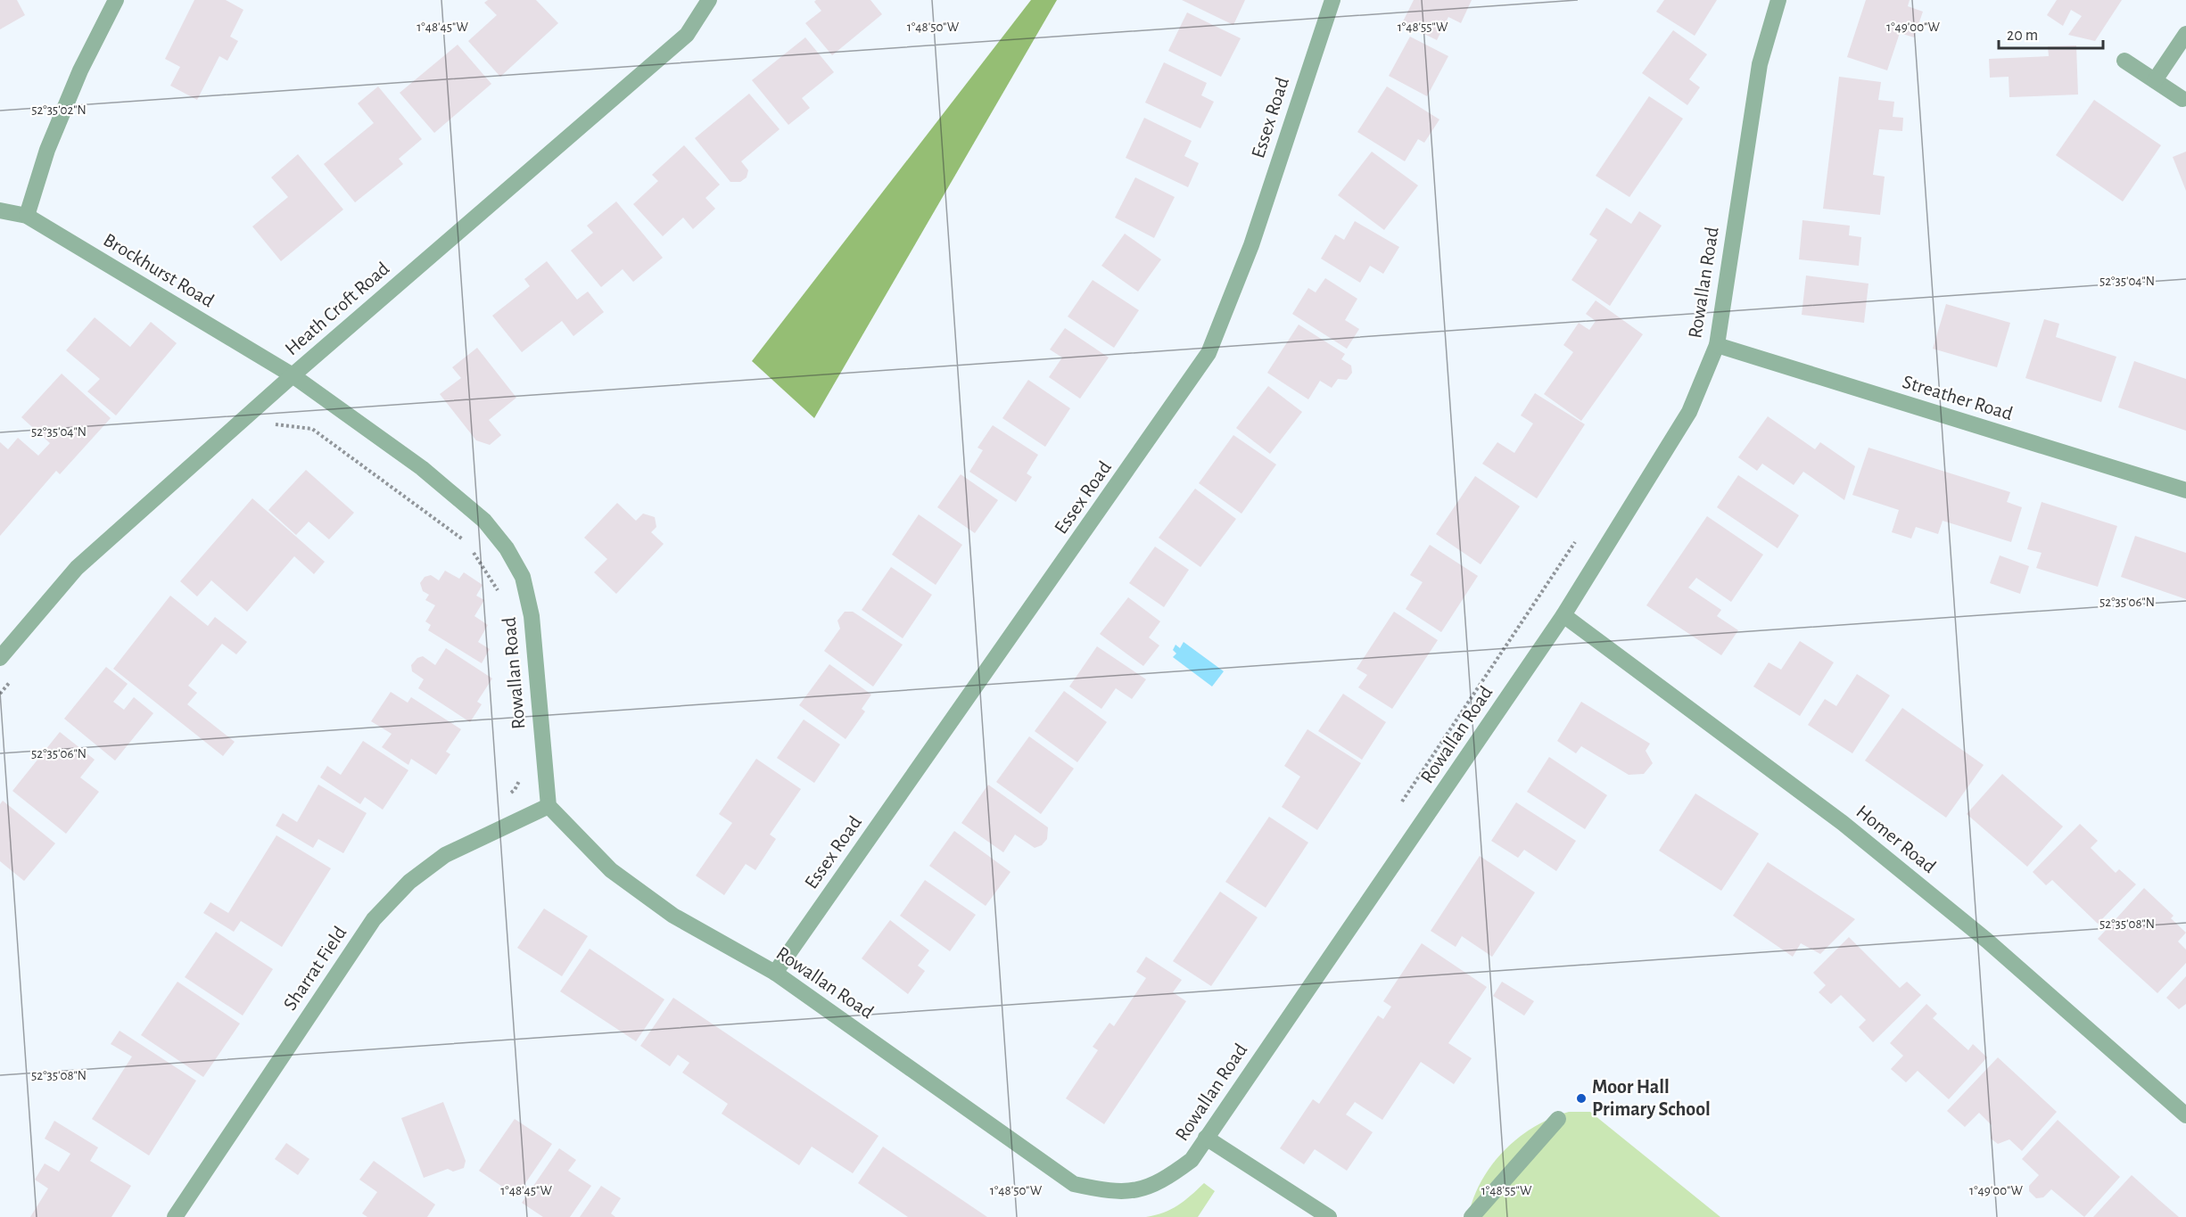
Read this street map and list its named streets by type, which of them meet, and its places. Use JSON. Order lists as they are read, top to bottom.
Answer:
{
  "streets": {
    "street": [
      "Essex Road",
      "Brockhurst Road",
      "Rowallan Road",
      "Heath Croft Road",
      "Streather Road",
      "Homer Road",
      "Sharrat Field"
    ]
  },
  "crossings": [
    ["Essex Road", "Rowallan Road"],
    ["Brockhurst Road", "Rowallan Road"],
    ["Brockhurst Road", "Heath Croft Road"],
    ["Rowallan Road", "Heath Croft Road"],
    ["Rowallan Road", "Streather Road"],
    ["Rowallan Road", "Homer Road"],
    ["Rowallan Road", "Sharrat Field"]
  ],
  "places": ["Moor Hall Primary School"],
  "scale_bar": "20 m",
  "coordinates": [
    "1°48'45\"W",
    "1°48'50\"W",
    "1°48'55\"W",
    "1°49'00\"W",
    "52°35'02\"N",
    "52°35'04\"N",
    "52°35'06\"N",
    "52°35'08\"N"
  ]
}
